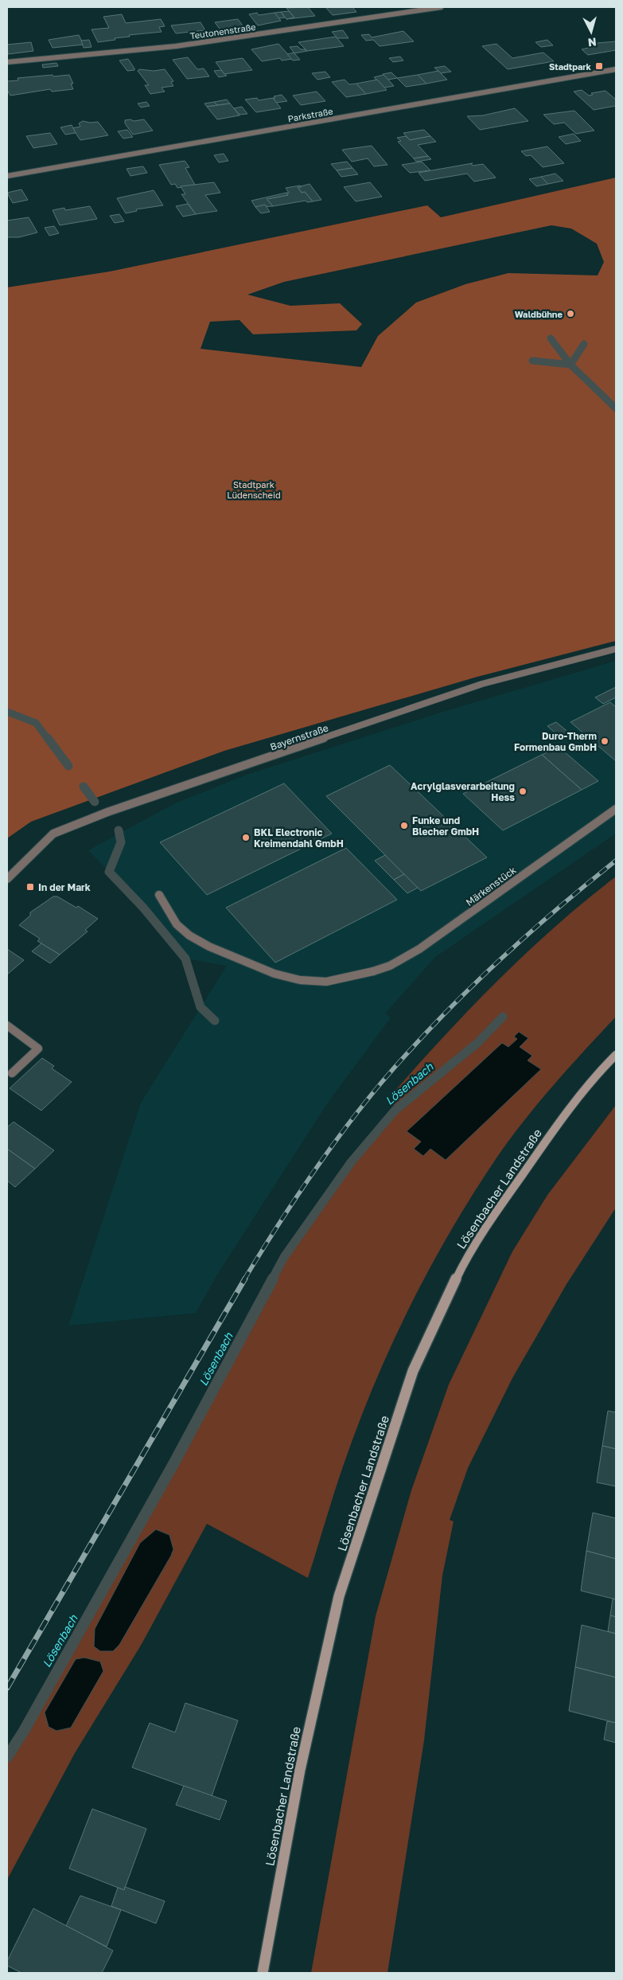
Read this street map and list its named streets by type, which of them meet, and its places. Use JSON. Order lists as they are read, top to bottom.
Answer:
{
  "streets": {
    "main road": ["Lösenbacher Landstraße"],
    "street": [
      "Teutonenstraße",
      "Parkstraße",
      "Bayernstraße",
      "Märkenstück"
    ]
  },
  "water": ["Lösenbach"],
  "parks": ["Stadtpark Lüdenscheid"],
  "places": {
    "transit": ["Stadtpark", "In der Mark"],
    "other": [
      "Waldbühne",
      "Duro-Therm Formenbau GmbH",
      "Acrylglasverarbeitung Hess",
      "Funke und Blecher GmbH",
      "BKL Electronic Kreimendahl GmbH"
    ]
  },
  "north": "bottom"
}
